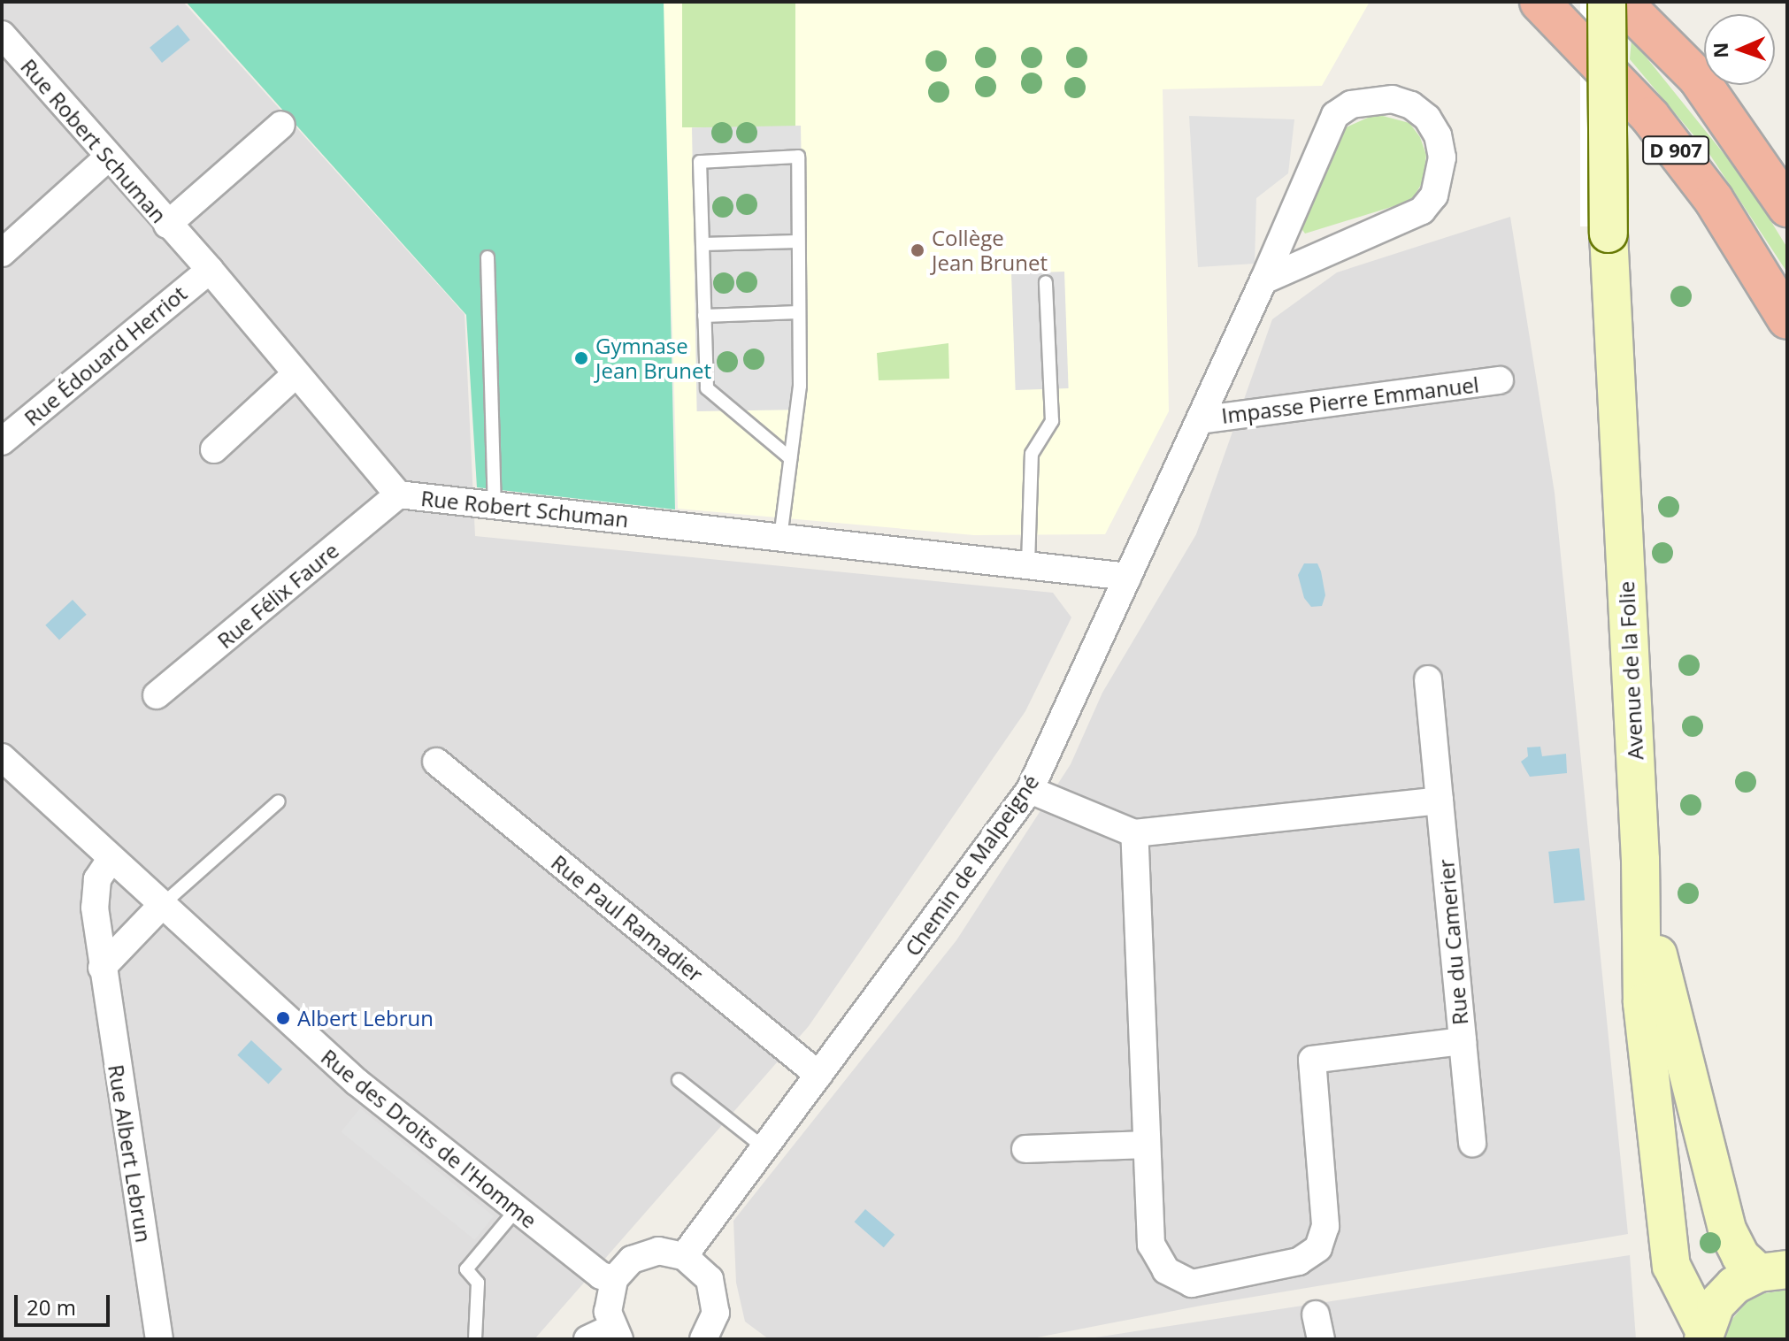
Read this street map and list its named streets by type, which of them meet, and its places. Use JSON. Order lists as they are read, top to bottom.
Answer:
{
  "streets": {
    "highway": ["D 907"],
    "main road": ["Avenue de la Folie"],
    "street": [
      "Rue Robert Schuman",
      "Rue Édouard Herriot",
      "Impasse Pierre Emmanuel",
      "Rue Félix Faure",
      "Chemin de Malpeigné",
      "Rue Paul Ramadier",
      "Rue du Camerier",
      "Rue des Droits de l'Homme",
      "Rue Albert Lebrun"
    ]
  },
  "crossings": [
    ["Rue Robert Schuman", "Rue Édouard Herriot"],
    ["Rue Robert Schuman", "Rue Félix Faure"],
    ["Rue Robert Schuman", "Chemin de Malpeigné"],
    ["Impasse Pierre Emmanuel", "Chemin de Malpeigné"],
    ["Chemin de Malpeigné", "Rue Paul Ramadier"],
    ["Rue des Droits de l'Homme", "Rue Albert Lebrun"]
  ],
  "places": ["Collège Jean Brunet", "Gymnase Jean Brunet", "Albert Lebrun"],
  "scale_bar": "20 m",
  "north": "left"
}
